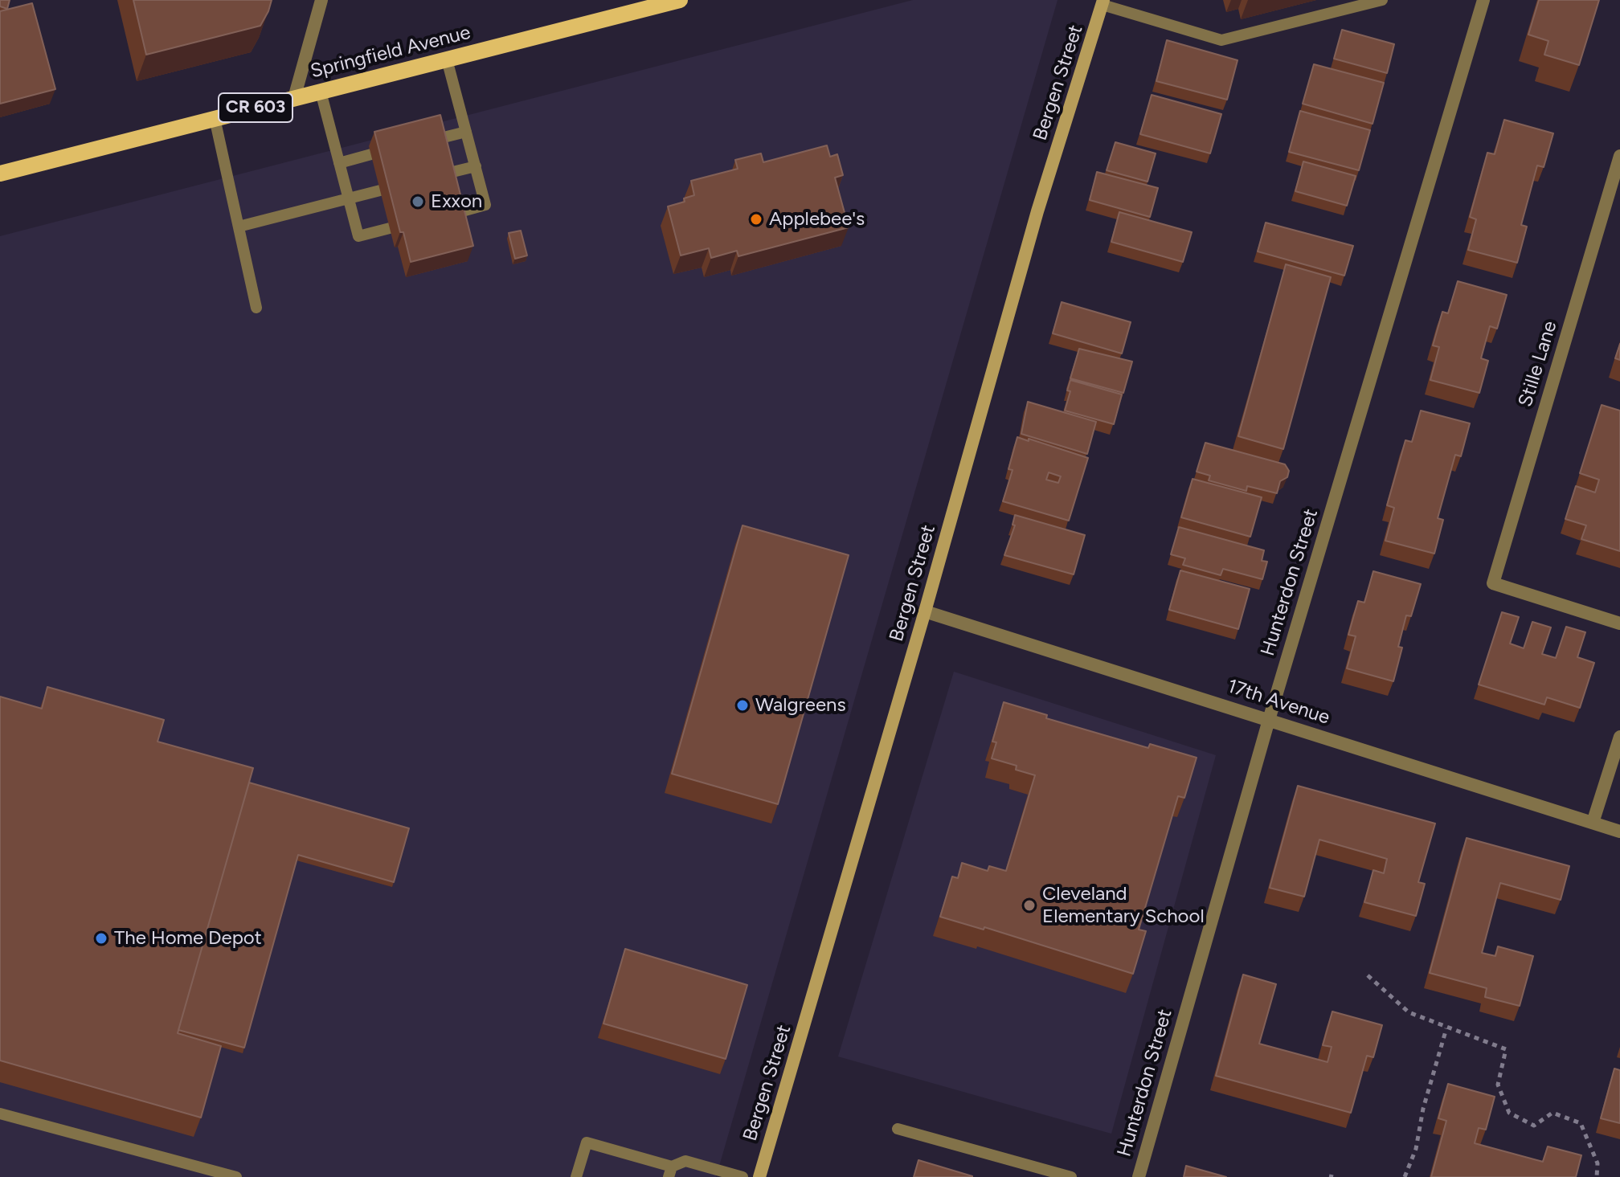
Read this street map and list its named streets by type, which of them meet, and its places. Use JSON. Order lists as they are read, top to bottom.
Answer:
{
  "streets": {
    "main road": ["Springfield Avenue", "Bergen Street", "CR 603"],
    "street": ["Stille Lane", "Hunterdon Street", "17th Avenue"]
  },
  "crossings": [
    ["Bergen Street", "17th Avenue"],
    ["Hunterdon Street", "17th Avenue"]
  ],
  "places": [
    "Exxon",
    "Applebee's",
    "Walgreens",
    "Cleveland Elementary School",
    "The Home Depot"
  ]
}
